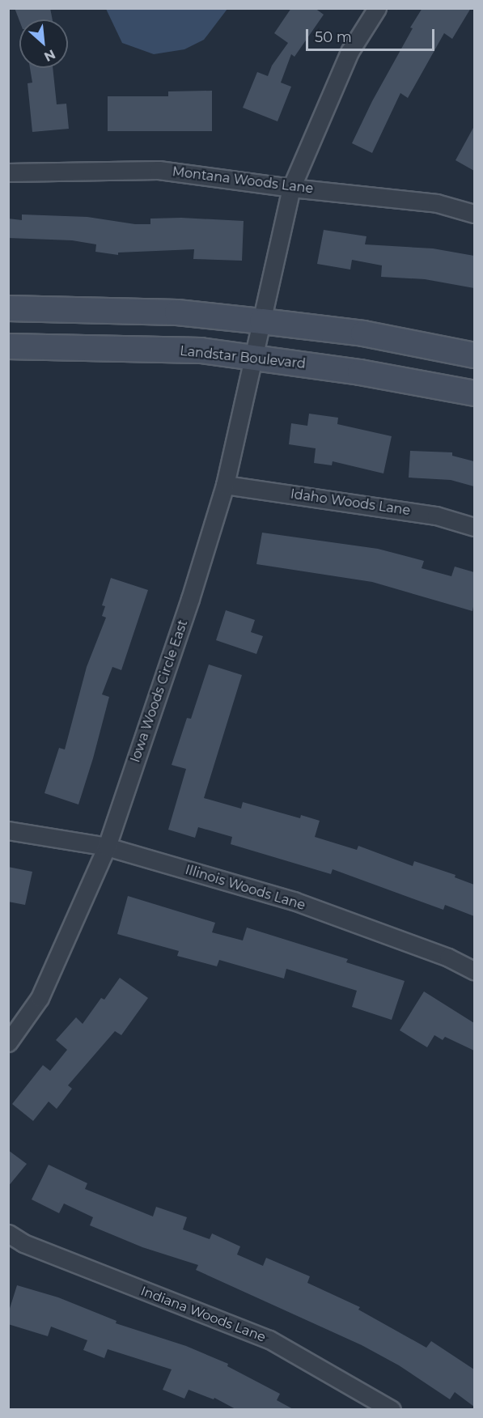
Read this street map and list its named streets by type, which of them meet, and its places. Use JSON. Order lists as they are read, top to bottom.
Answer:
{
  "streets": {
    "street": [
      "Montana Woods Lane",
      "Landstar Boulevard",
      "Idaho Woods Lane",
      "Iowa Woods Circle East",
      "Illinois Woods Lane",
      "Indiana Woods Lane"
    ]
  },
  "crossings": [
    ["Montana Woods Lane", "Iowa Woods Circle East"],
    ["Landstar Boulevard", "Iowa Woods Circle East"],
    ["Idaho Woods Lane", "Iowa Woods Circle East"],
    ["Iowa Woods Circle East", "Illinois Woods Lane"]
  ],
  "scale_bar": "50 m",
  "north": "bottom right"
}
